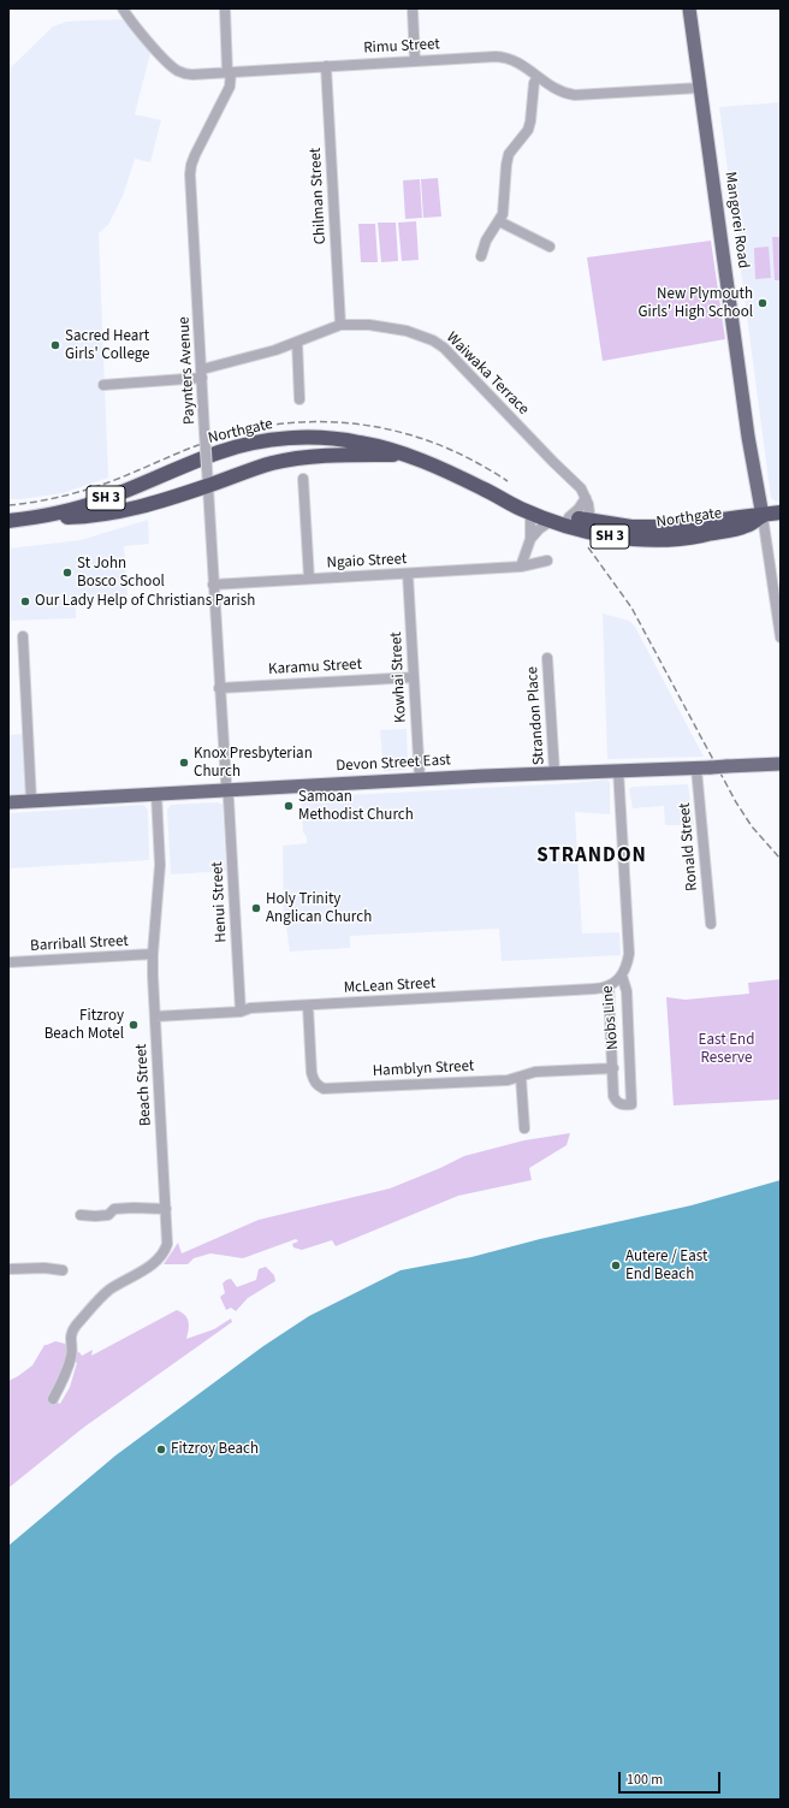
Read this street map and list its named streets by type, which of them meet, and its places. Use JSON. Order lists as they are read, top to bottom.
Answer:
{
  "streets": {
    "highway": ["Northgate", "SH 3"],
    "main road": ["Mangorei Road", "Devon Street East"],
    "street": [
      "Rimu Street",
      "Chilman Street",
      "Paynters Avenue",
      "Waiwaka Terrace",
      "Ngaio Street",
      "Karamu Street",
      "Kowhai Street",
      "Strandon Place",
      "Ronald Street",
      "Henui Street",
      "Barriball Street",
      "McLean Street",
      "Nobs Line",
      "Hamblyn Street",
      "Beach Street"
    ]
  },
  "crossings": [
    ["Rimu Street", "Chilman Street"],
    ["Rimu Street", "Mangorei Road"],
    ["Rimu Street", "Paynters Avenue"],
    ["Chilman Street", "Waiwaka Terrace"],
    ["Mangorei Road", "Northgate"],
    ["Paynters Avenue", "Waiwaka Terrace"],
    ["Paynters Avenue", "Ngaio Street"],
    ["Paynters Avenue", "Karamu Street"],
    ["Paynters Avenue", "Devon Street East"],
    ["Paynters Avenue", "Henui Street"],
    ["Waiwaka Terrace", "Northgate"],
    ["Ngaio Street", "Kowhai Street"],
    ["Karamu Street", "Kowhai Street"],
    ["Kowhai Street", "Devon Street East"],
    ["Strandon Place", "Devon Street East"],
    ["Devon Street East", "Ronald Street"],
    ["Devon Street East", "Henui Street"],
    ["Devon Street East", "Nobs Line"],
    ["Devon Street East", "Beach Street"],
    ["Henui Street", "McLean Street"],
    ["Barriball Street", "Beach Street"],
    ["McLean Street", "Nobs Line"],
    ["McLean Street", "Hamblyn Street"],
    ["McLean Street", "Beach Street"],
    ["Nobs Line", "Hamblyn Street"]
  ],
  "districts": ["STRANDON"],
  "parks": ["East End Reserve"],
  "places": [
    "New Plymouth Girls' High School",
    "Sacred Heart Girls' College",
    "St John Bosco School",
    "Our Lady Help of Christians Parish",
    "Knox Presbyterian Church",
    "Samoan Methodist Church",
    "Holy Trinity Anglican Church",
    "Fitzroy Beach Motel",
    "Autere / East End Beach",
    "Fitzroy Beach"
  ],
  "scale_bar": "100 m"
}
